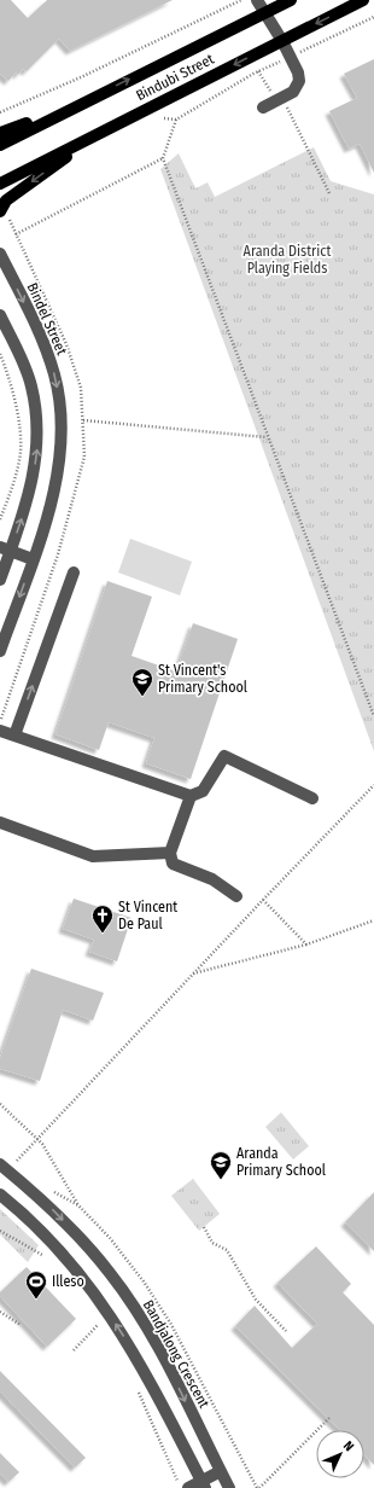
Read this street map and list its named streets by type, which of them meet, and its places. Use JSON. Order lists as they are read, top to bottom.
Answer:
{
  "streets": {
    "main road": ["Bindubi Street"],
    "street": ["Bindel Street", "Bandjalong Crescent"]
  },
  "parks": ["Aranda District Playing Fields"],
  "places": {
    "school or university": ["St Vincent's Primary School", "Aranda Primary School"],
    "church": ["St Vincent De Paul"],
    "sports": ["Illeso"]
  },
  "north": "top right"
}
